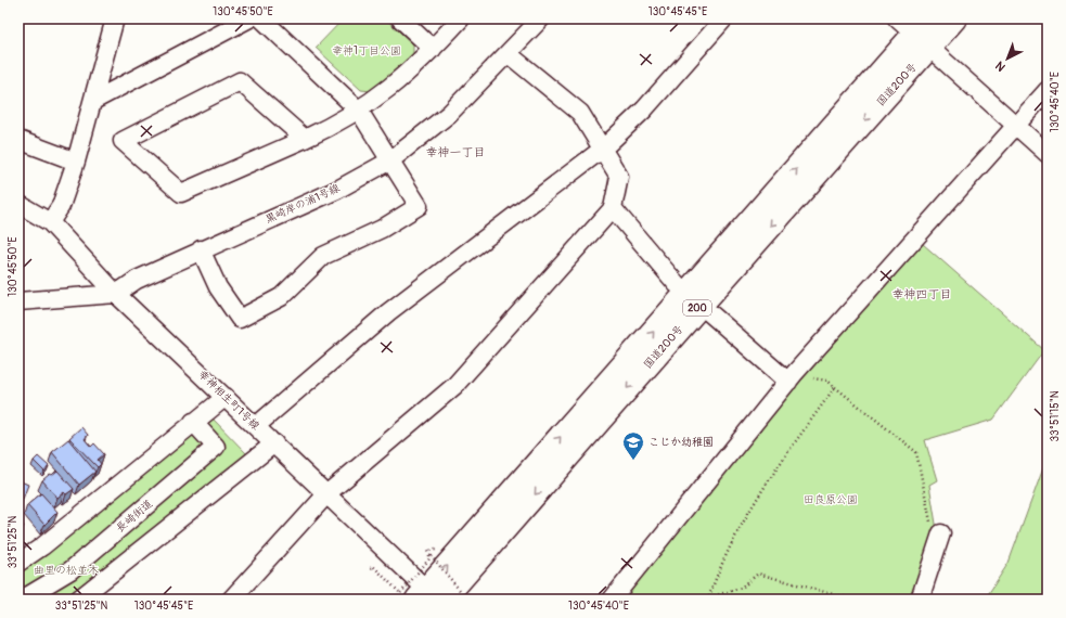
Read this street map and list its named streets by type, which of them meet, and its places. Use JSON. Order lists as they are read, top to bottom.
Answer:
{
  "streets": {
    "highway": ["国道200号", "200"],
    "street": ["黒崎岸の浦1号線", "幸神相生町1号線", "長崎街道"]
  },
  "crossings": [
    ["国道200号", "幸神相生町1号線"],
    ["黒崎岸の浦1号線", "幸神相生町1号線"]
  ],
  "districts": ["幸神一丁目", "幸神四丁目"],
  "parks": ["幸神1丁目公園", "田良原公園", "曲里の松並木"],
  "places": {
    "school or university": ["こじか幼稚園"]
  },
  "north": "bottom left",
  "coordinates": [
    "130°45'50\"E",
    "130°45'45\"E",
    "130°45'40\"E",
    "33°51'15\"N",
    "33°51'25\"N"
  ]
}
